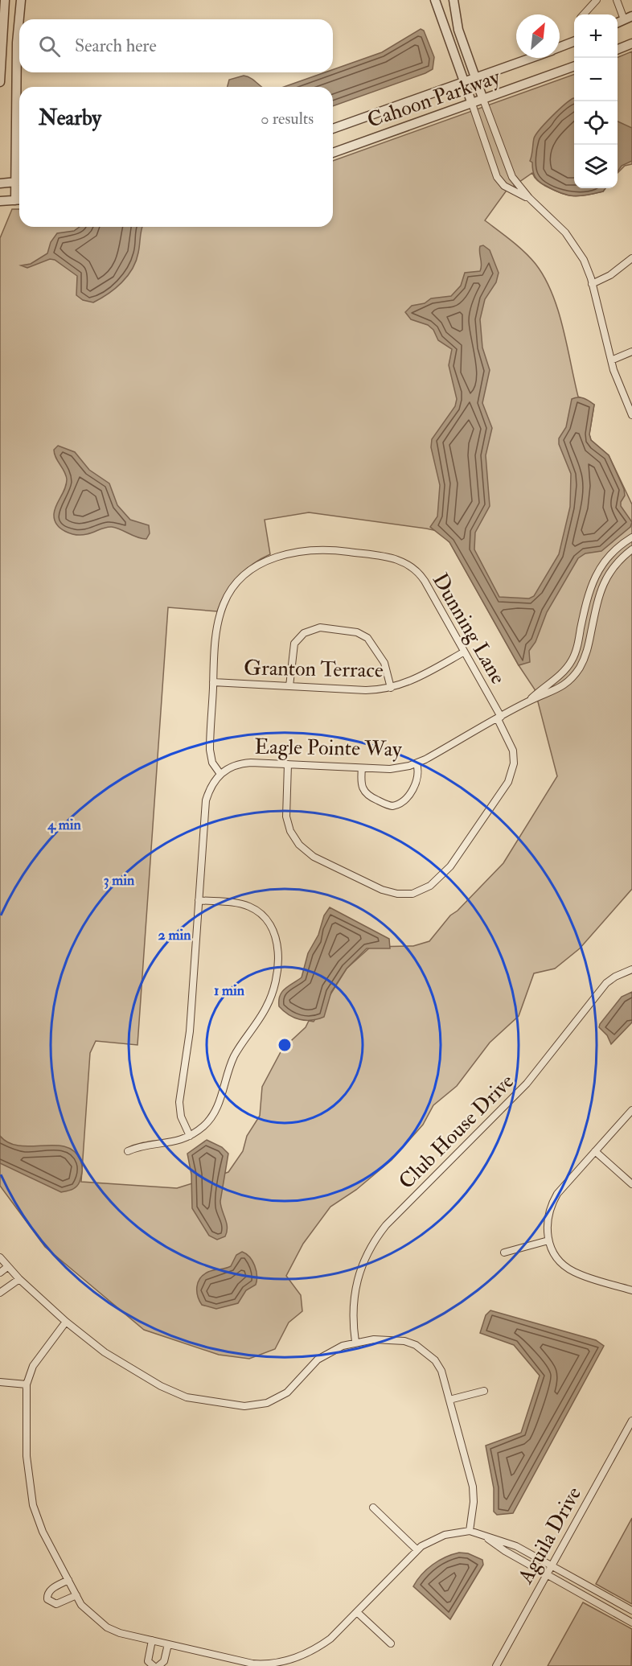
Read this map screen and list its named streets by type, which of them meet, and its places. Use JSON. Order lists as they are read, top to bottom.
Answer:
{
  "streets": {
    "street": [
      "Cahoon Parkway",
      "Dunning Lane",
      "Granton Terrace",
      "Eagle Pointe Way",
      "Club House Drive",
      "Aguila Drive"
    ]
  },
  "crossings": [
    ["Dunning Lane", "Granton Terrace"],
    ["Dunning Lane", "Eagle Pointe Way"]
  ],
  "north": "top right",
  "page": {
    "map_buttons": ["+", "−"],
    "search": "Search here",
    "heading": ["Nearby", "0 results"]
  },
  "rings": [
    "4 min",
    "3 min",
    "2 min",
    "1 min"
  ]
}
